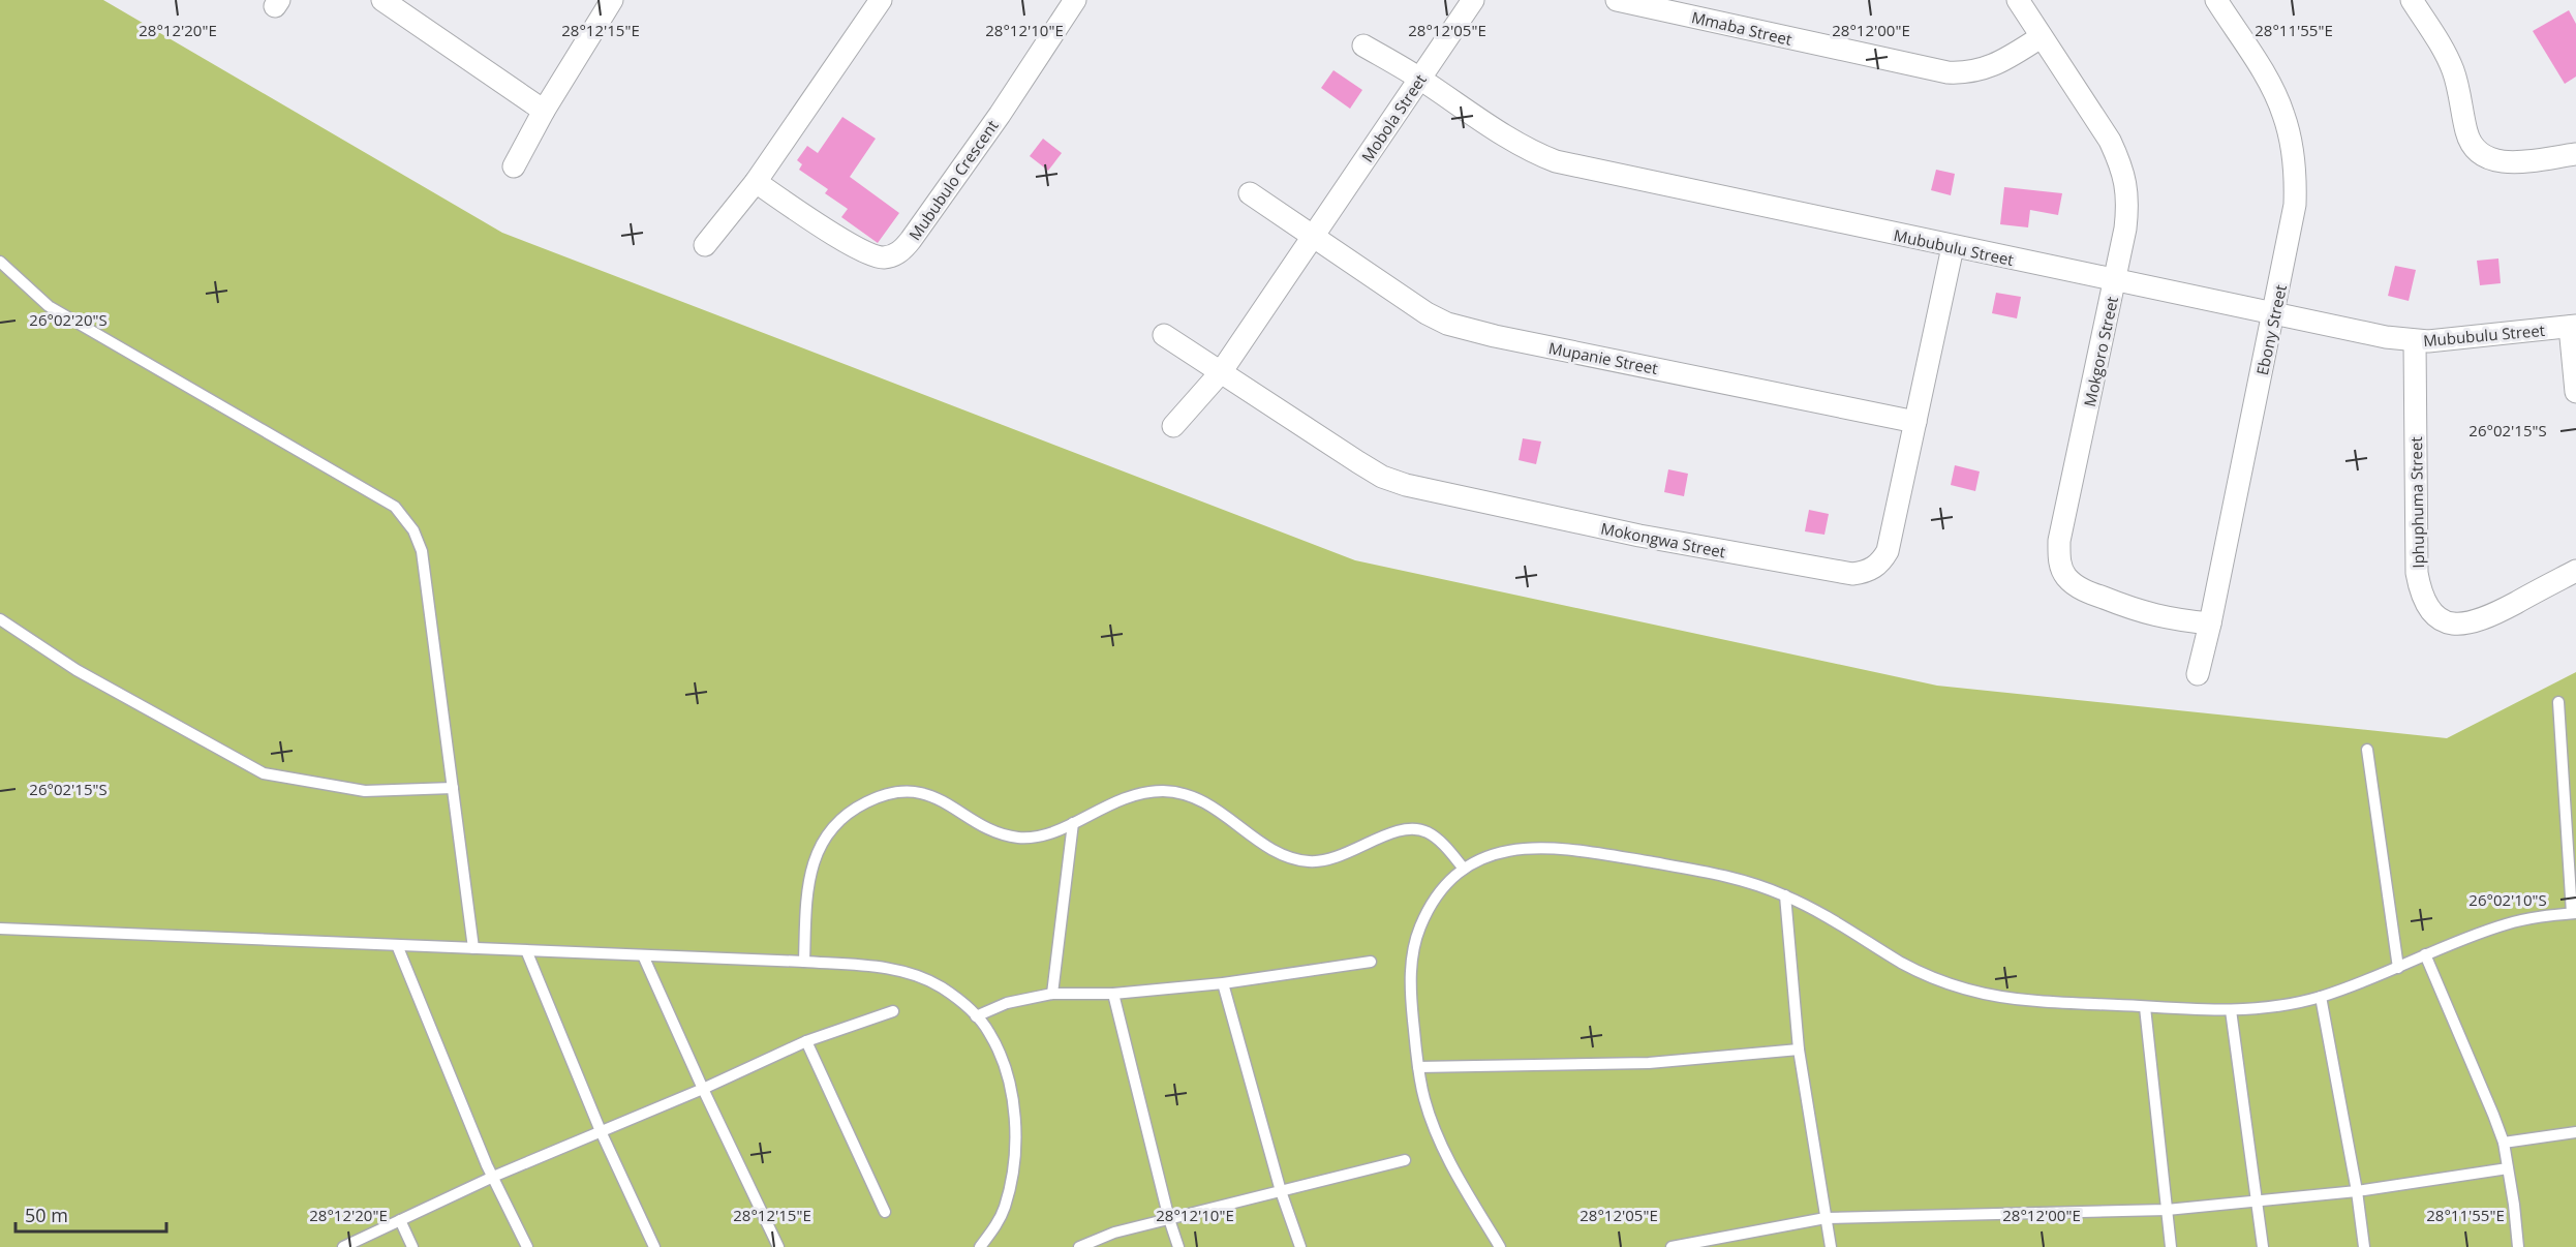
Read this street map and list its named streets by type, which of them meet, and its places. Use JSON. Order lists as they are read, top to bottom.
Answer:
{
  "streets": {
    "street": [
      "Mmaba Street",
      "Mobola Street",
      "Mububulo Crescent",
      "Mububulu Street",
      "Ebony Street",
      "Mokgoro Street",
      "Mupanie Street",
      "Iphuphuma Street",
      "Mokongwa Street"
    ]
  },
  "crossings": [
    ["Mmaba Street", "Mokgoro Street"],
    ["Mobola Street", "Mububulu Street"],
    ["Mobola Street", "Mupanie Street"],
    ["Mobola Street", "Mokongwa Street"],
    ["Mububulu Street", "Ebony Street"],
    ["Mububulu Street", "Mokgoro Street"],
    ["Mububulu Street", "Iphuphuma Street"],
    ["Mububulu Street", "Mokongwa Street"],
    ["Ebony Street", "Mokgoro Street"],
    ["Mupanie Street", "Mokongwa Street"]
  ],
  "scale_bar": "50 m",
  "coordinates": [
    "28°12'20\"E",
    "28°12'15\"E",
    "28°12'10\"E",
    "28°12'05\"E",
    "28°12'00\"E",
    "28°11'55\"E",
    "26°02'20\"S",
    "26°02'15\"S",
    "26°02'10\"S"
  ]
}
